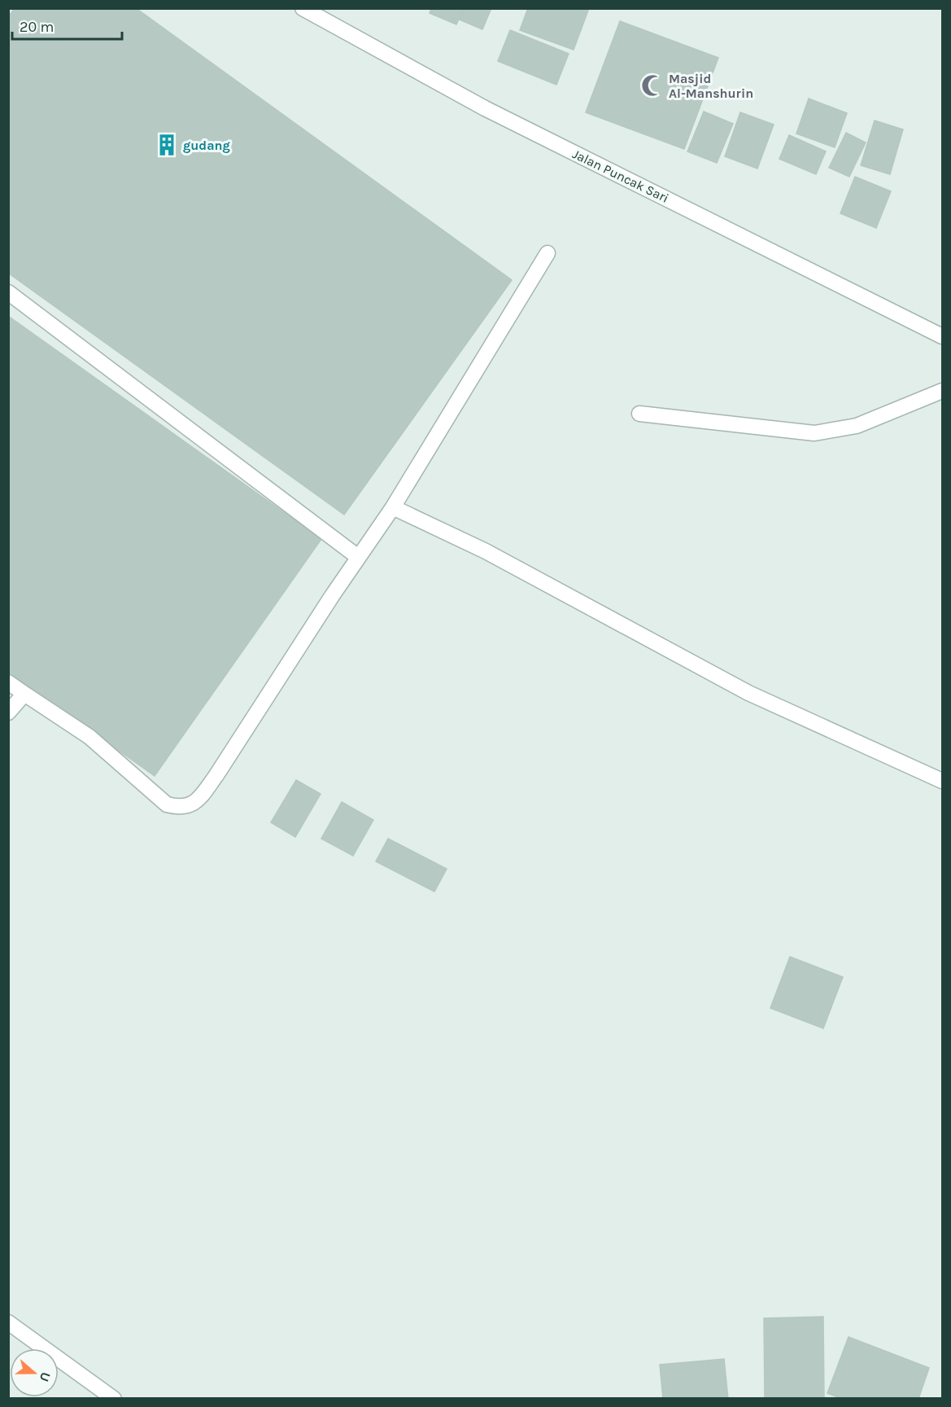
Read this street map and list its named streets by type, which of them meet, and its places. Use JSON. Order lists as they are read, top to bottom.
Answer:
{
  "streets": {
    "street": ["Jalan Puncak Sari"]
  },
  "places": {
    "mosque": ["Masjid Al-Manshurin"],
    "building": ["gudang"]
  },
  "scale_bar": "20 m",
  "north": "right"
}
